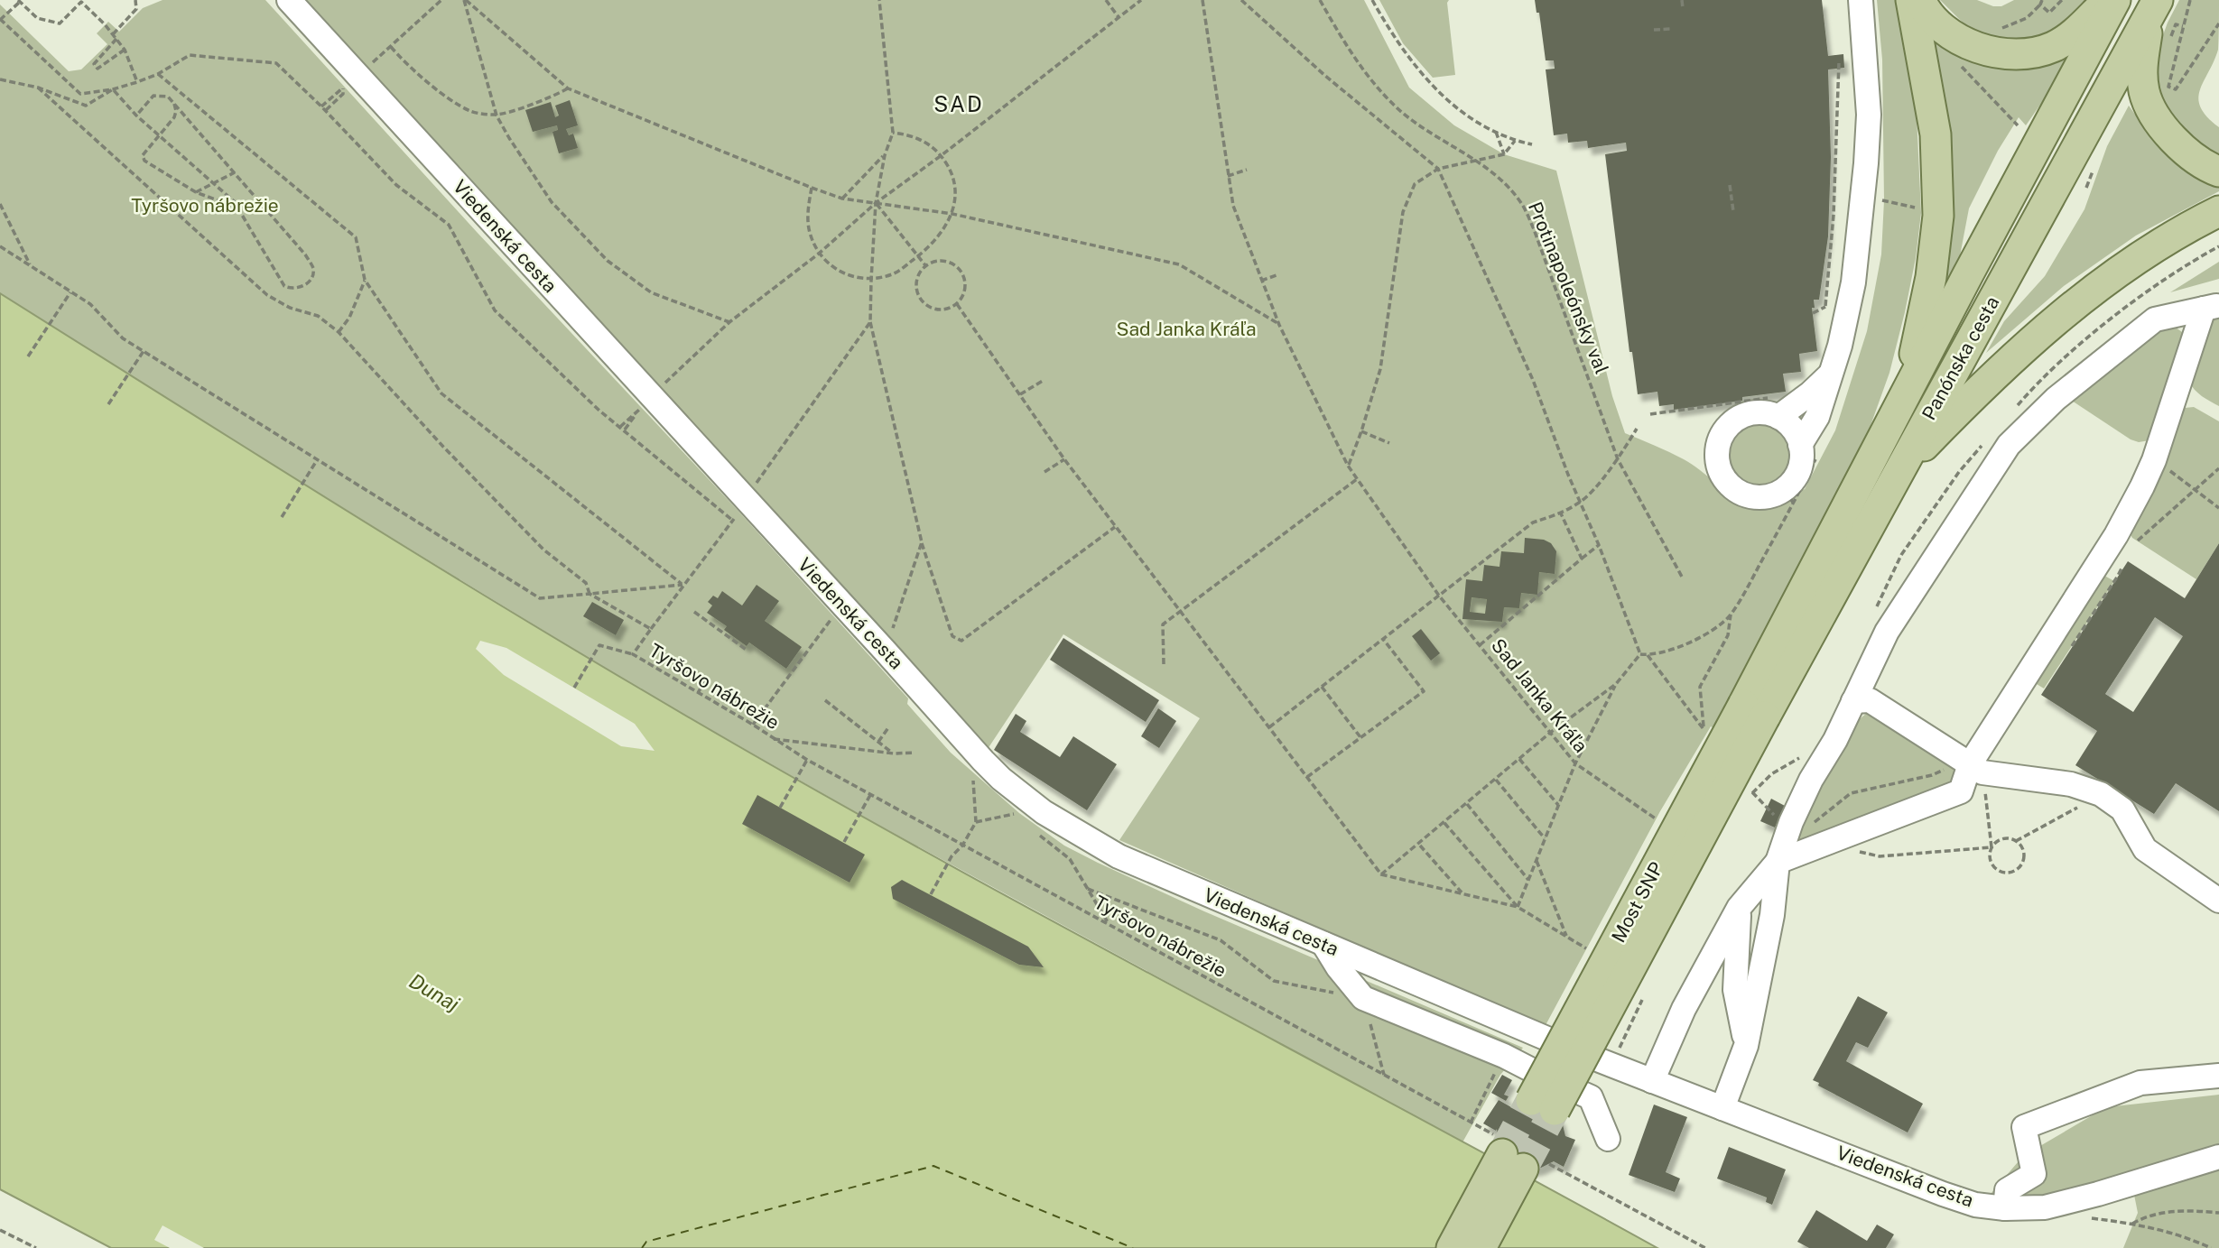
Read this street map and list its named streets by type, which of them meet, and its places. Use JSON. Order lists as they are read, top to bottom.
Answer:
{
  "streets": {
    "main road": ["Panónska cesta", "Most SNP"],
    "street": ["Viedenská cesta"],
    "path": ["Protinapoleónsky val", "Tyršovo nábrežie", "Sad Janka Kráľa"]
  },
  "crossings": [
    ["Panónska cesta", "Most SNP"]
  ],
  "districts": ["SAD"],
  "water": ["Dunaj"],
  "parks": ["Tyršovo nábrežie", "Sad Janka Kráľa"]
}
